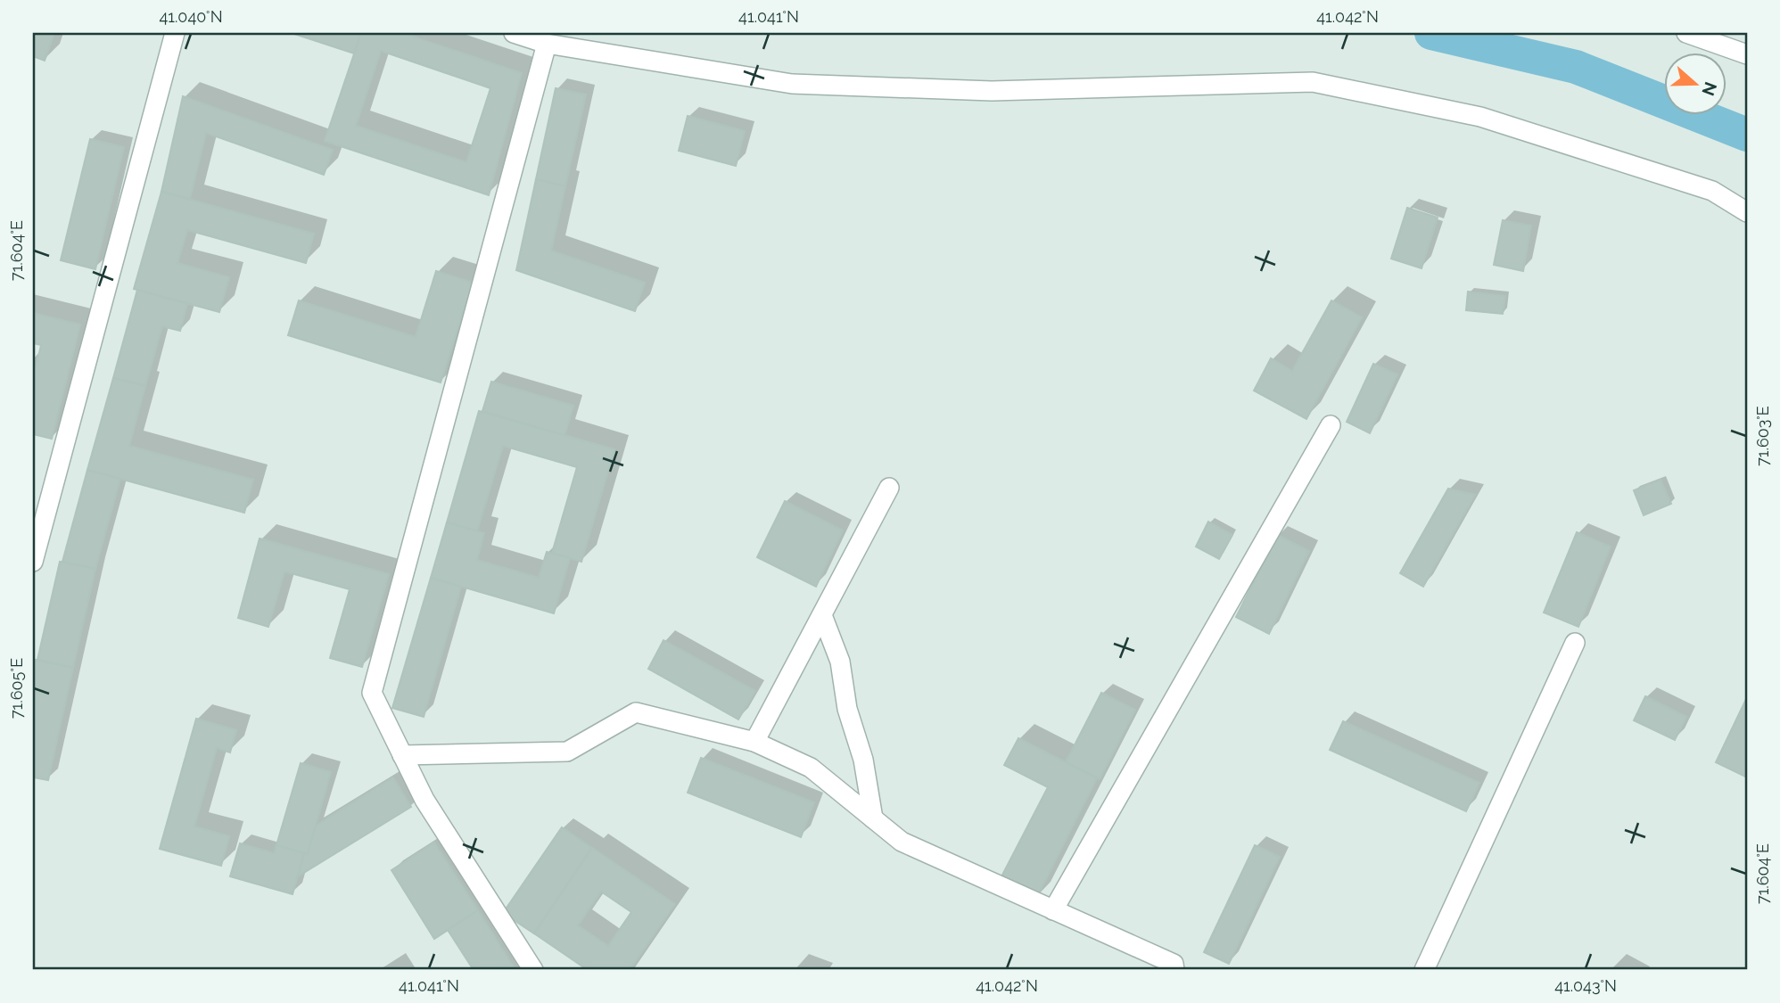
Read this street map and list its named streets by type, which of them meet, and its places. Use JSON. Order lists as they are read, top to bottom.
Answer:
{
  "north": "right",
  "coordinates": [
    "41.040°N",
    "41.041°N",
    "41.042°N",
    "71.604°E",
    "71.603°E",
    "71.605°E",
    "41.043°N"
  ]
}
